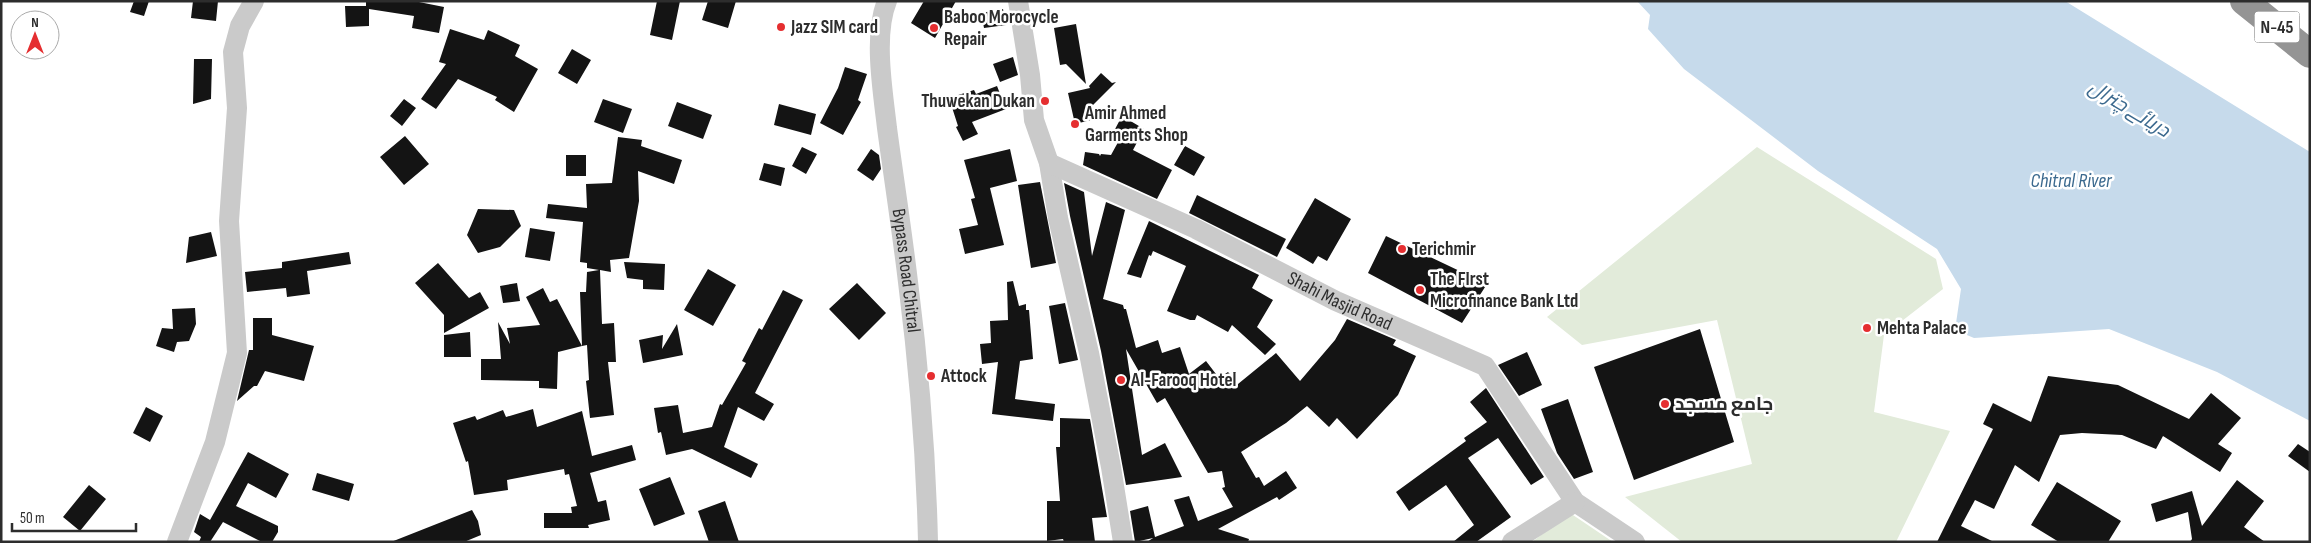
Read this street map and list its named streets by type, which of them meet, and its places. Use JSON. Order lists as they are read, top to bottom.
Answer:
{
  "streets": {
    "highway": ["N-45"],
    "street": ["Bypass Road Chitral", "Shahi Masjid Road"]
  },
  "water": ["دریائے چترال", "Chitral River"],
  "places": [
    "Jazz SIM card",
    "Baboo Morocycle Repair",
    "Thuwekan Dukan",
    "Amir Ahmed Garments Shop",
    "Terichmir",
    "The FIrst Microfinance Bank Ltd",
    "Mehta Palace",
    "Attock",
    "Al-Farooq Hotel",
    "جامع مسجد"
  ],
  "scale_bar": "50 m",
  "north": "top"
}
